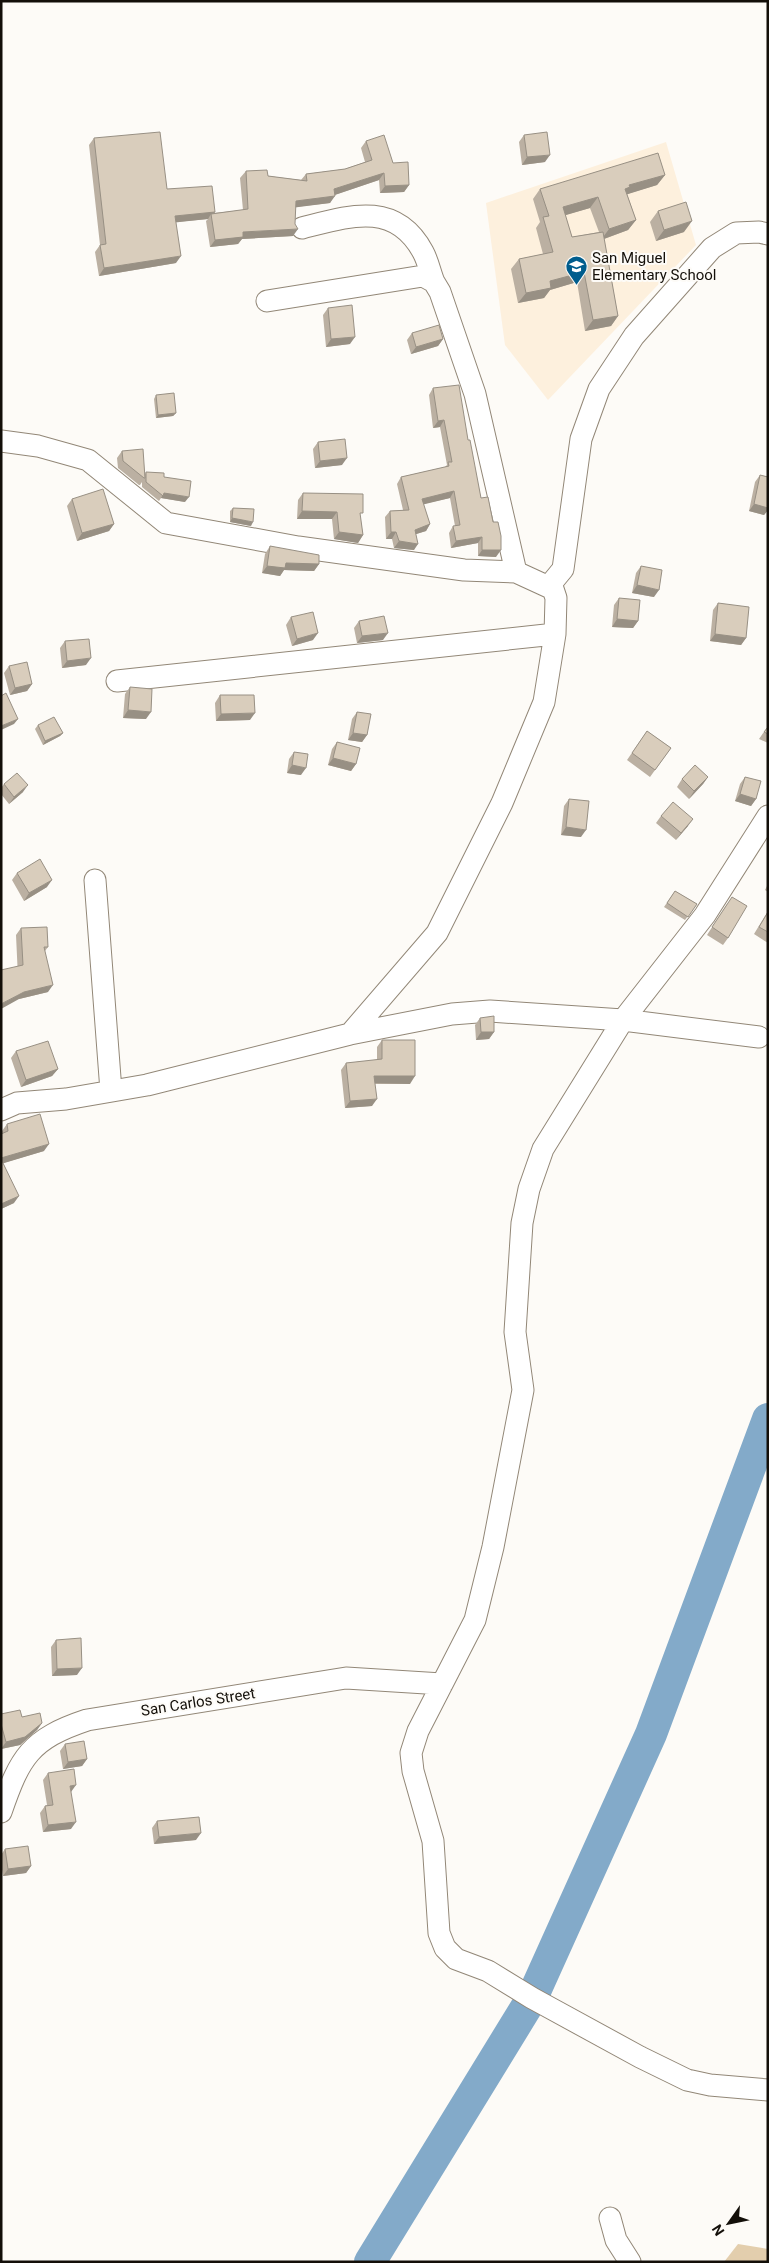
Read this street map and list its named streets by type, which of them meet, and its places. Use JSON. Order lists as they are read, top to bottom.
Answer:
{
  "streets": {
    "street": ["San Carlos Street"]
  },
  "places": {
    "school or university": ["San Miguel Elementary School"]
  },
  "north": "bottom left"
}
